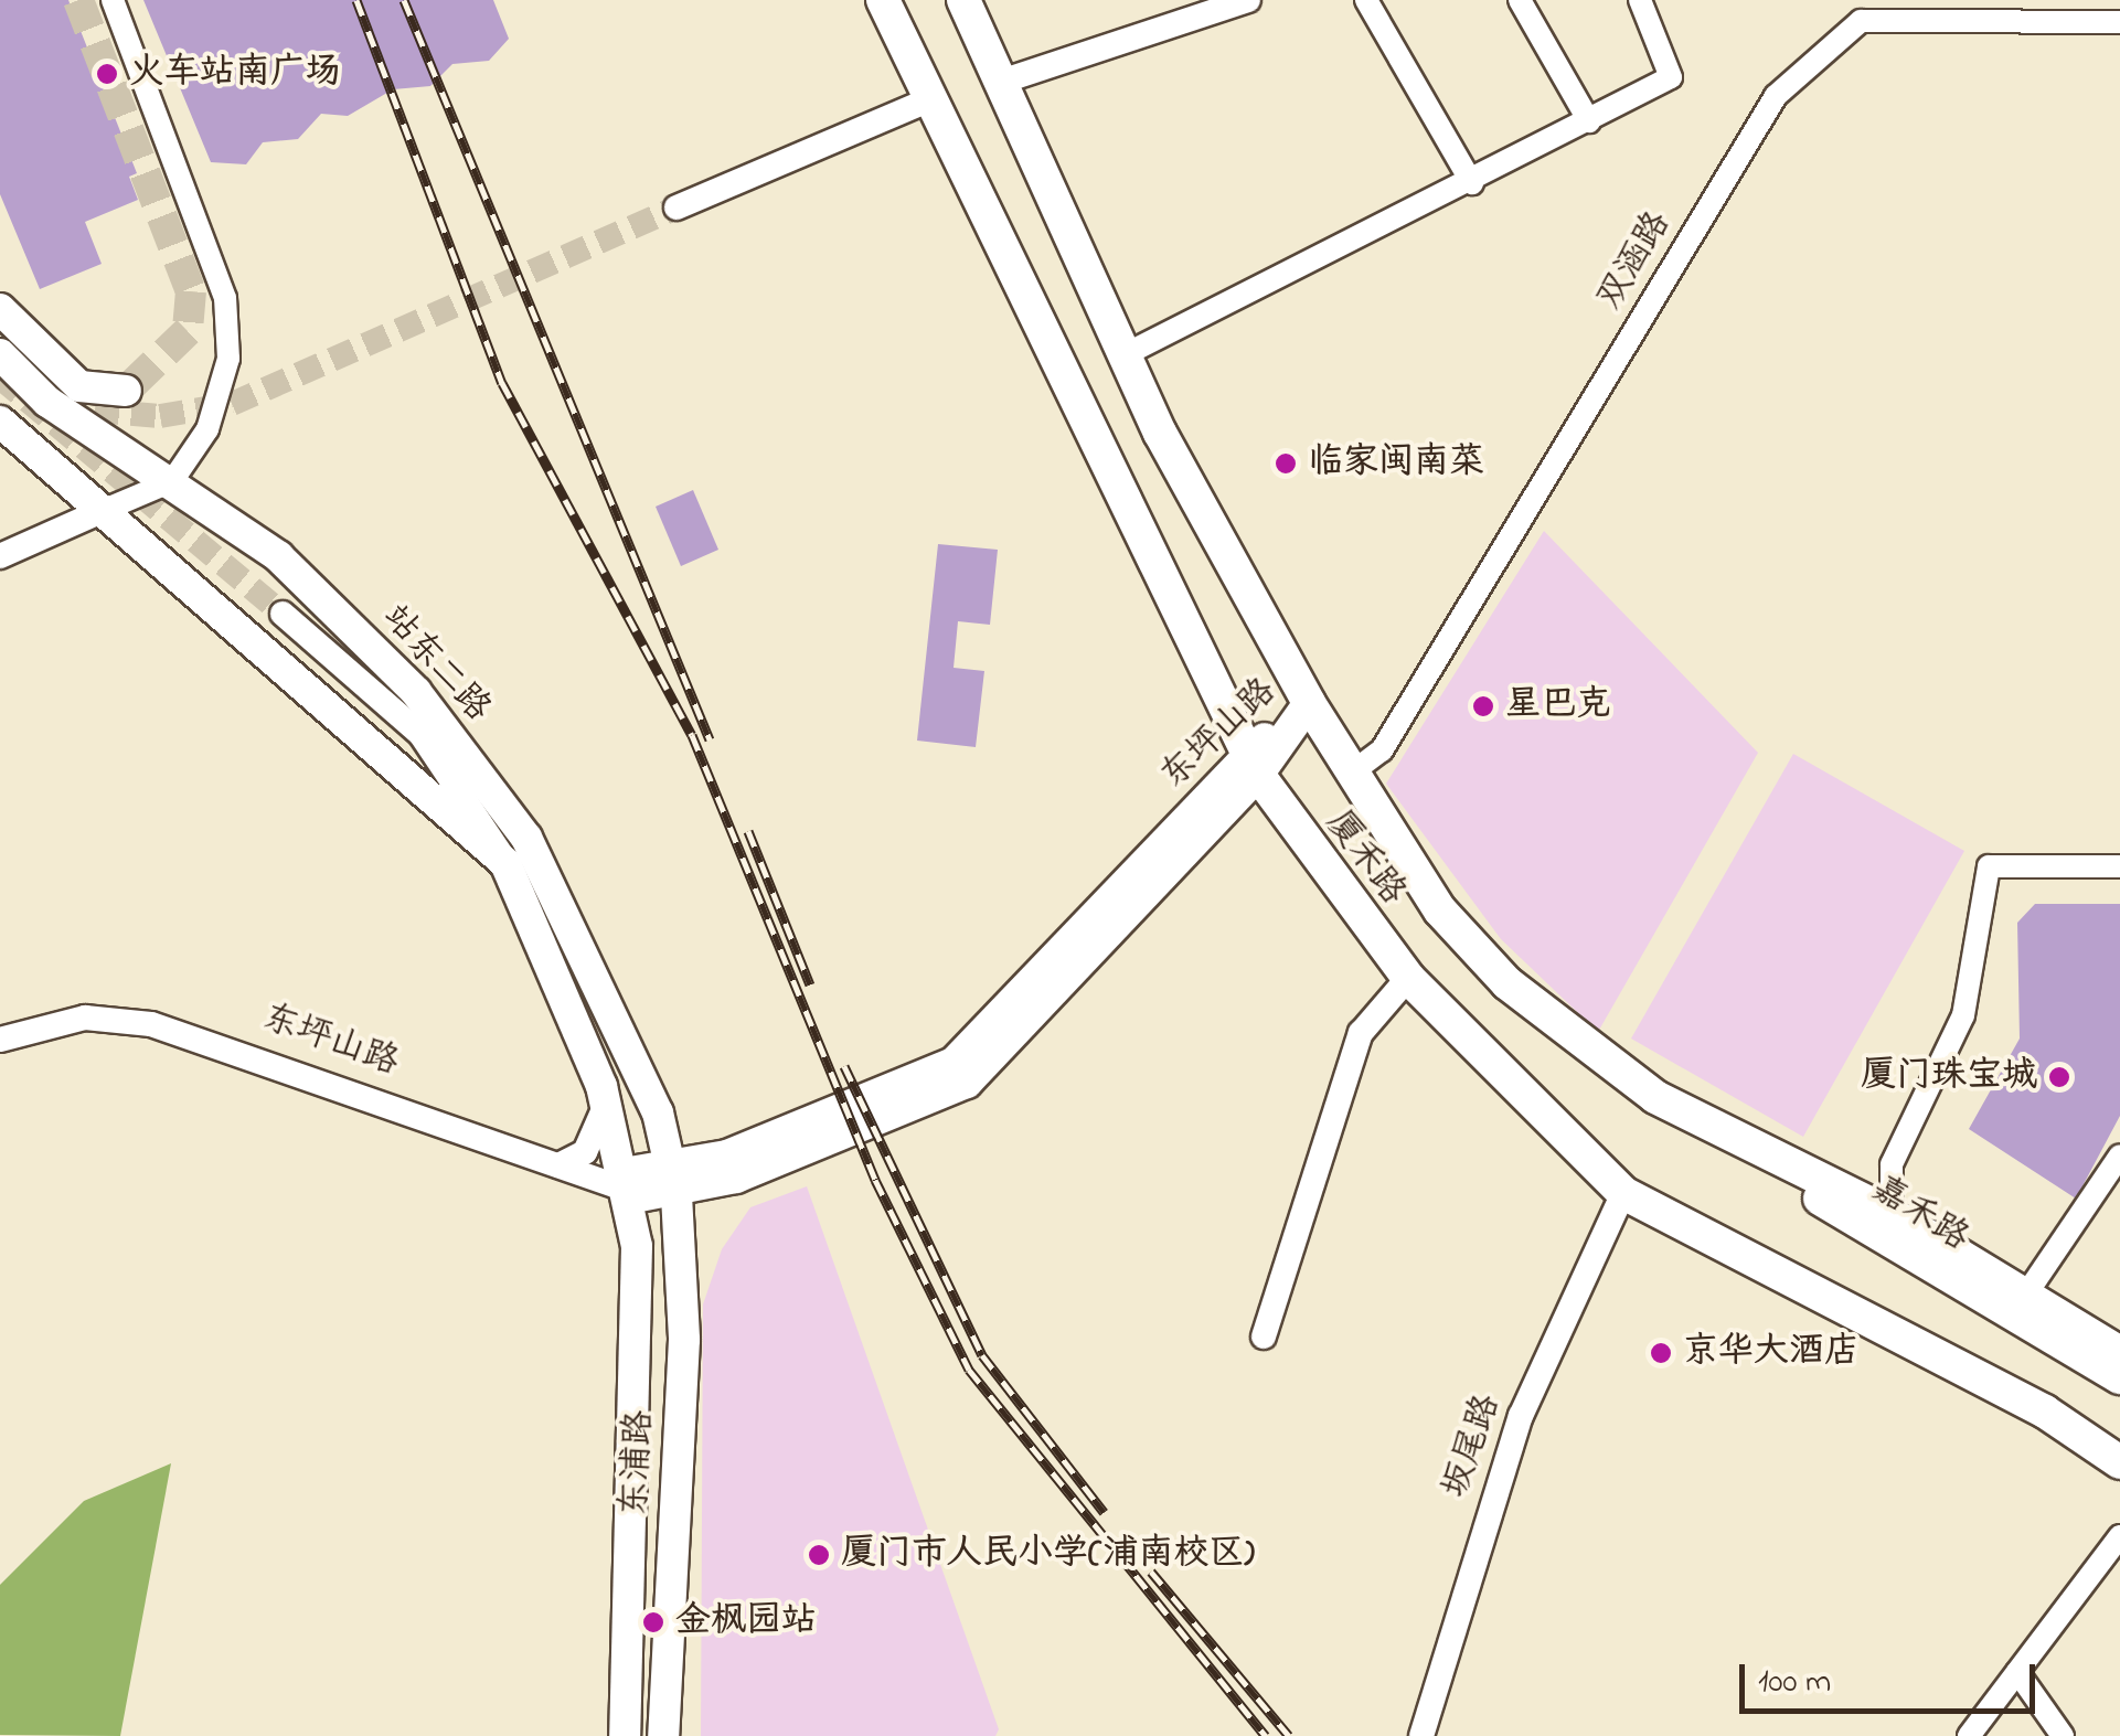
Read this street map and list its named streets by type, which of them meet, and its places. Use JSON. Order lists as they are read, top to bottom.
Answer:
{
  "streets": {
    "main road": [
      "站东二路",
      "东坪山路",
      "厦禾路",
      "嘉禾路",
      "东浦路"
    ],
    "street": ["双涵路", "坂尾路"]
  },
  "crossings": [
    ["双涵路", "厦禾路"],
    ["站东二路", "东坪山路"],
    ["站东二路", "东浦路"],
    ["东坪山路", "厦禾路"],
    ["东坪山路", "东浦路"],
    ["厦禾路", "嘉禾路"],
    ["厦禾路", "坂尾路"]
  ],
  "places": [
    "火车站南广场",
    "临家闽南菜",
    "星巴克",
    "厦门珠宝城",
    "京华大酒店",
    "厦门市人民小学(浦南校区)",
    "金枫园站"
  ],
  "scale_bar": "100 m"
}
